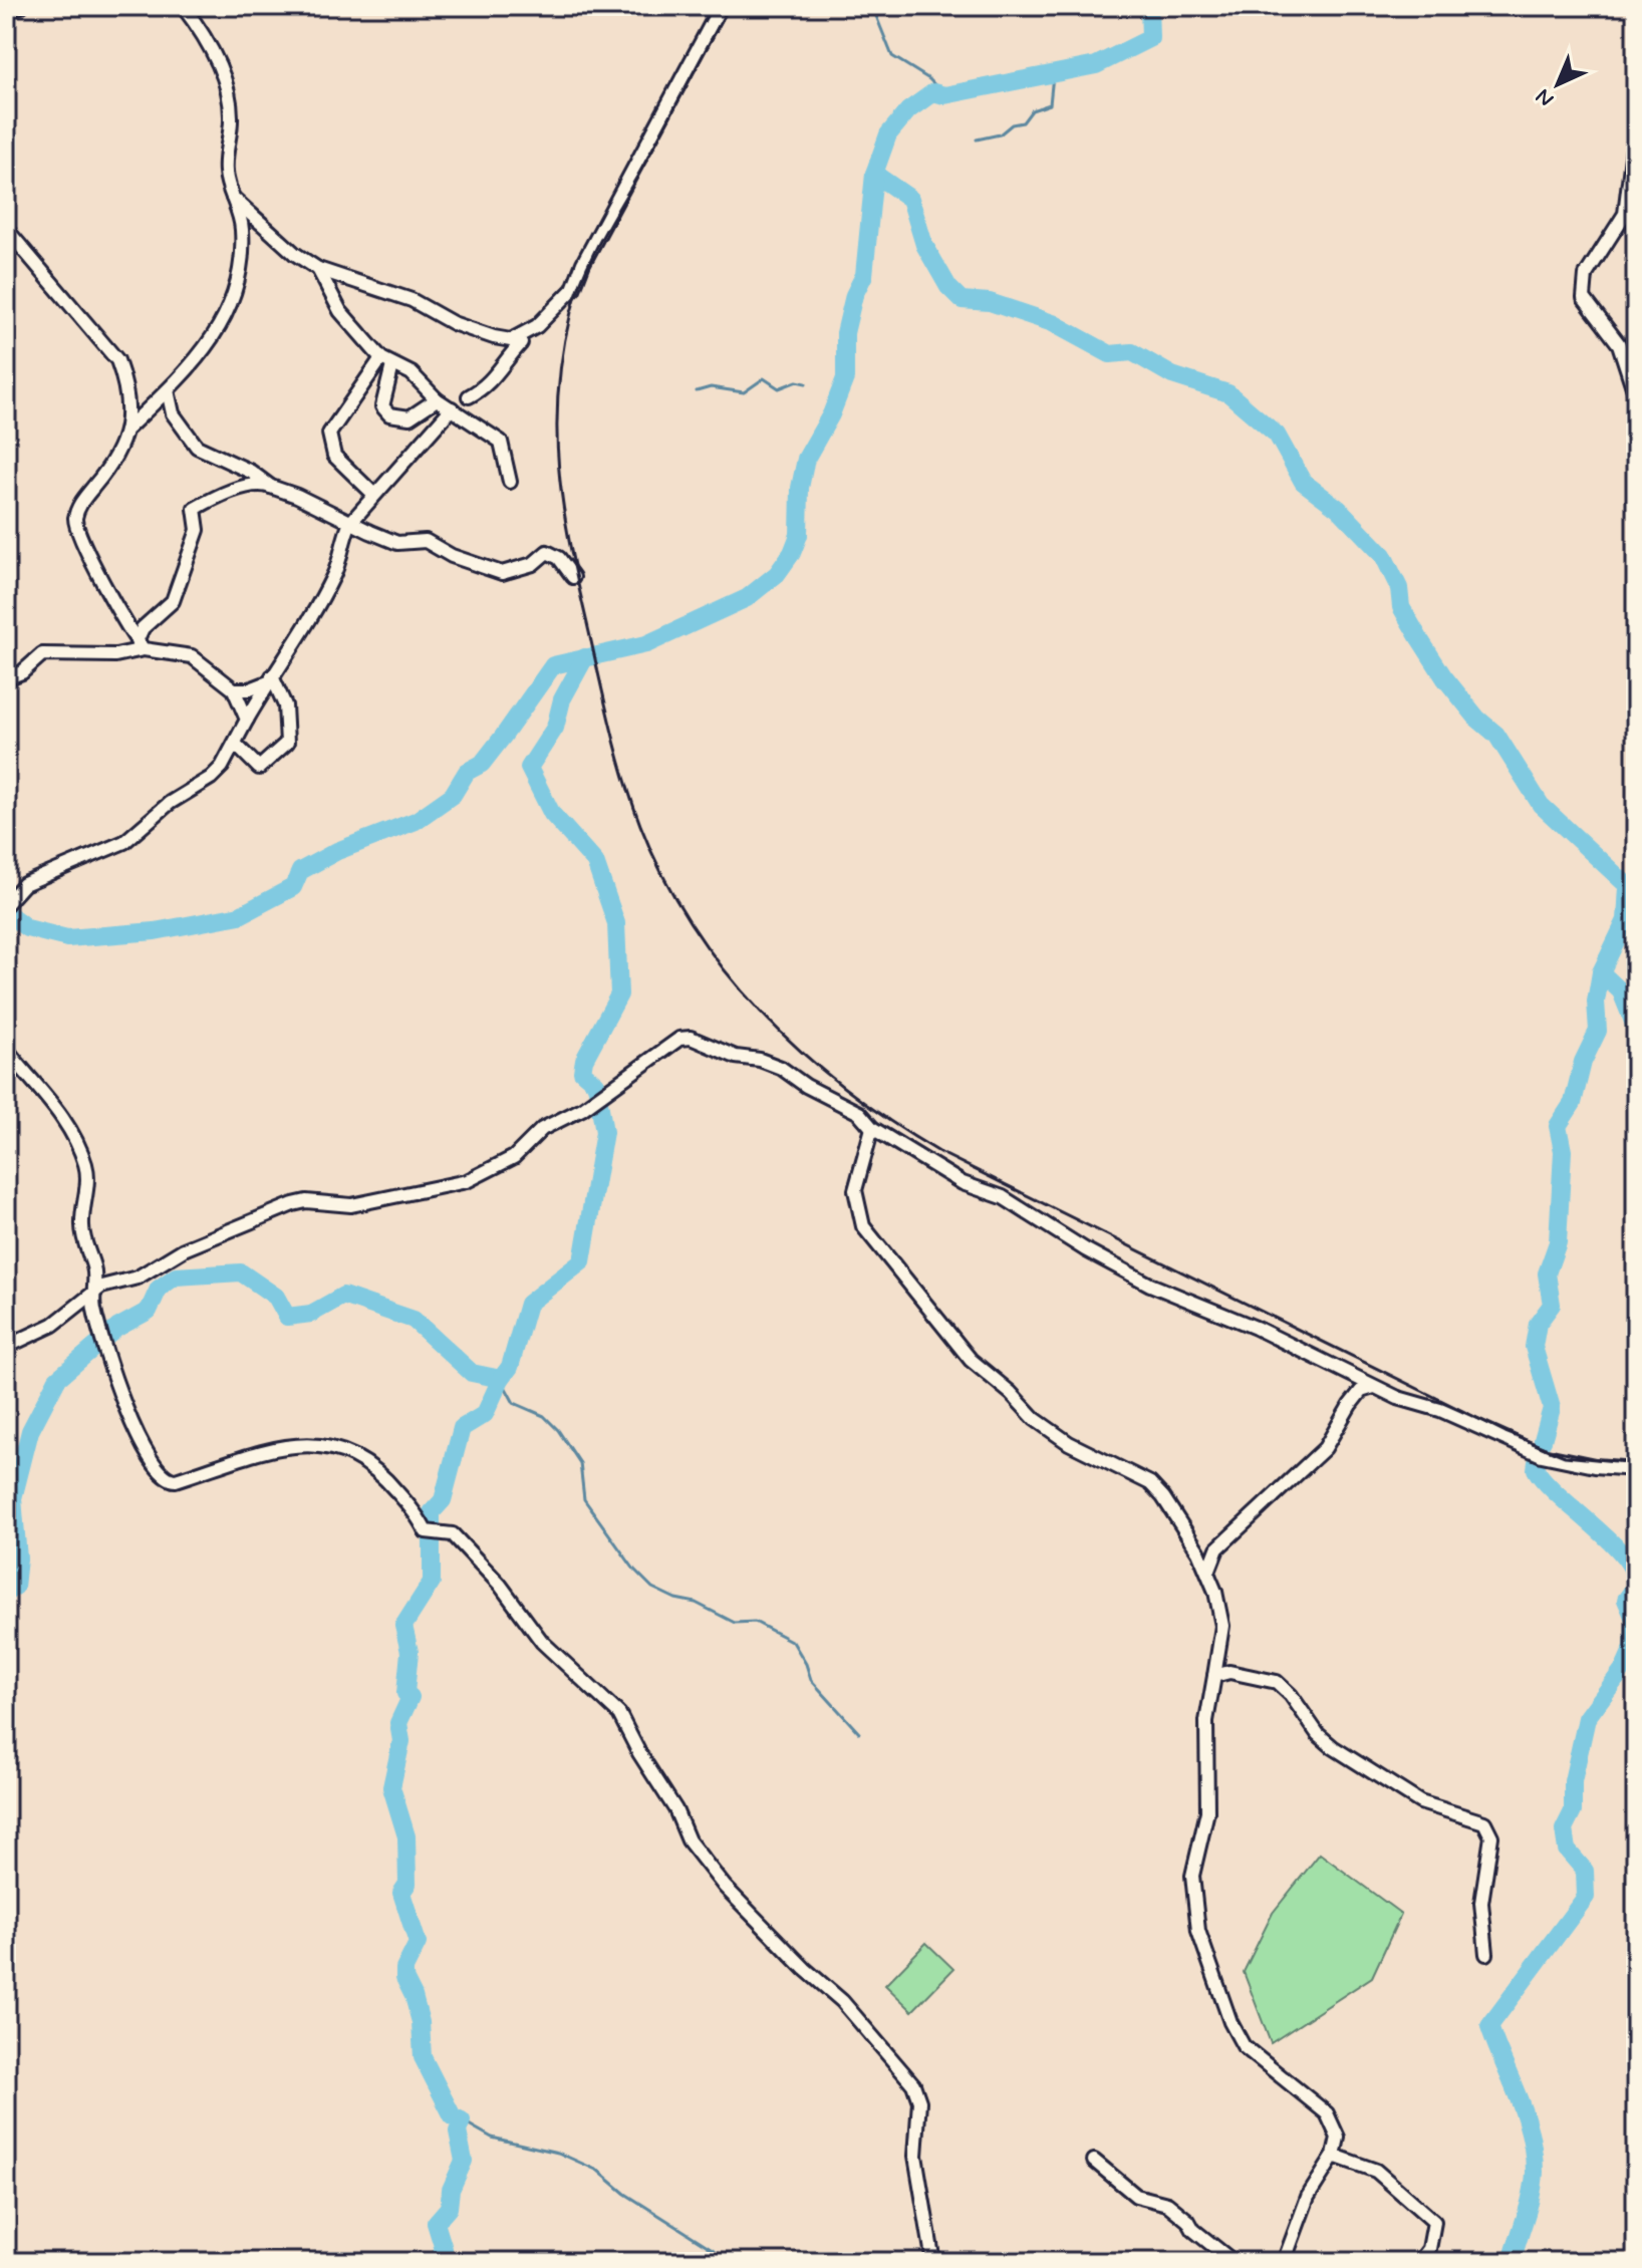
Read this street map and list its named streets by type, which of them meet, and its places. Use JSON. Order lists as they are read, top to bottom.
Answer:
{
  "north": "bottom left"
}
